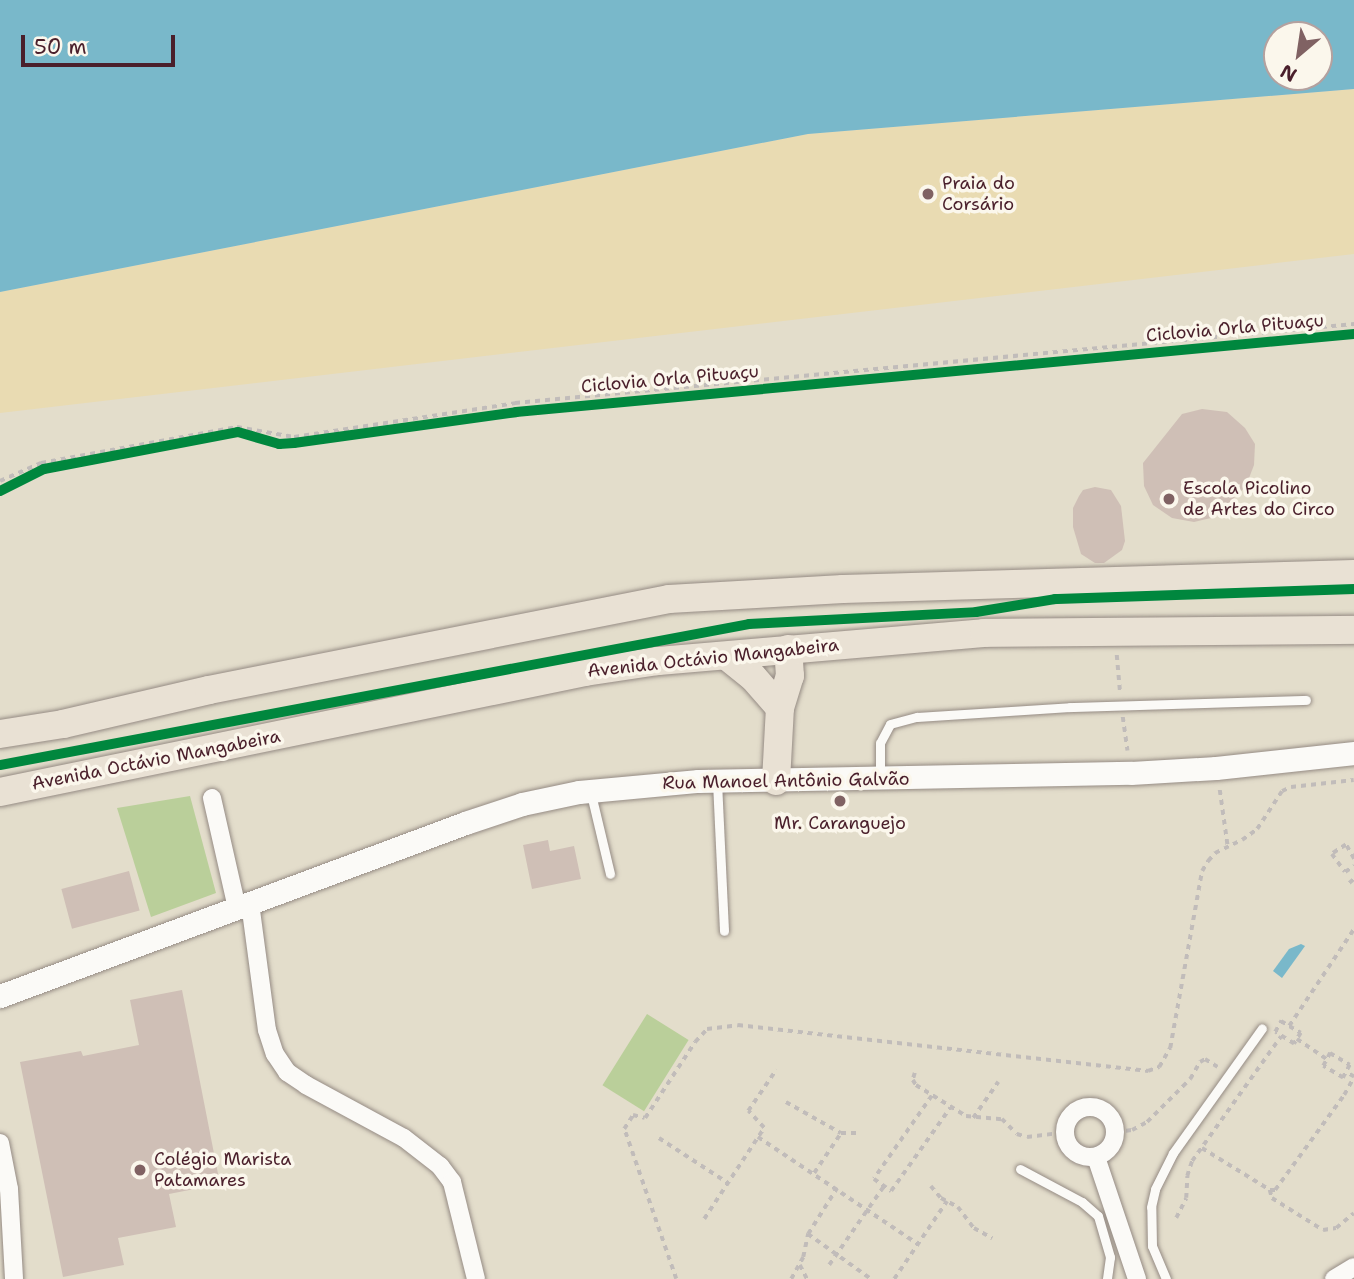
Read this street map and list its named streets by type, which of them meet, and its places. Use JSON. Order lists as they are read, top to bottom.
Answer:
{
  "streets": {
    "main road": ["Avenida Octávio Mangabeira"],
    "street": ["Rua Manoel Antônio Galvão"],
    "cycle path": ["Ciclovia Orla Pituaçu"]
  },
  "places": [
    "Praia do Corsário",
    "Escola Picolino de Artes do Circo",
    "Mr. Caranguejo",
    "Colégio Marista Patamares"
  ],
  "scale_bar": "50 m",
  "north": "bottom left"
}
